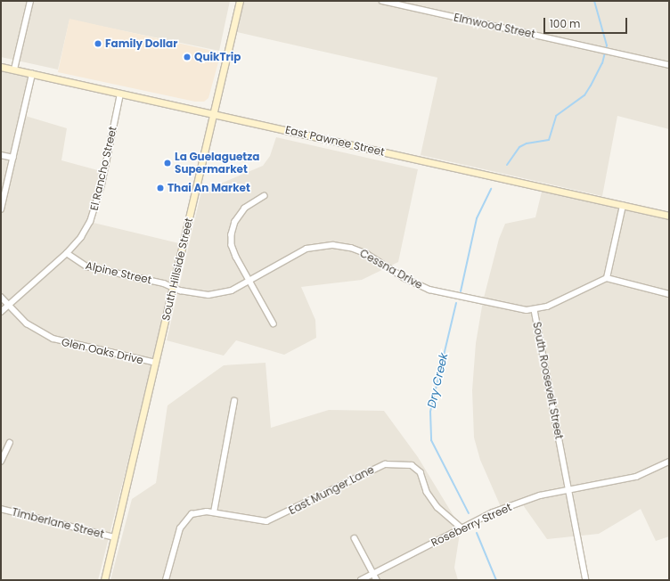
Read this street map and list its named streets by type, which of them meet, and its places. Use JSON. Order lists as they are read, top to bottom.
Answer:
{
  "streets": {
    "main road": ["East Pawnee Street", "South Hillside Street"],
    "street": [
      "Elmwood Street",
      "El Rancho Street",
      "Cessna Drive",
      "Alpine Street",
      "Glen Oaks Drive",
      "South Roosevelt Street",
      "East Munger Lane",
      "Timberlane Street",
      "Roseberry Street"
    ]
  },
  "crossings": [
    ["East Pawnee Street", "El Rancho Street"],
    ["East Pawnee Street", "South Hillside Street"],
    ["El Rancho Street", "Alpine Street"],
    ["El Rancho Street", "Glen Oaks Drive"],
    ["South Hillside Street", "Cessna Drive"],
    ["South Hillside Street", "Alpine Street"],
    ["South Hillside Street", "Glen Oaks Drive"],
    ["South Hillside Street", "Timberlane Street"],
    ["Cessna Drive", "Alpine Street"],
    ["Cessna Drive", "South Roosevelt Street"],
    ["South Roosevelt Street", "Roseberry Street"],
    ["East Munger Lane", "Roseberry Street"]
  ],
  "water": ["Dry Creek"],
  "places": [
    "Family Dollar",
    "QuikTrip",
    "La Guelaguetza Supermarket",
    "Thai An Market"
  ],
  "scale_bar": "100 m"
}
